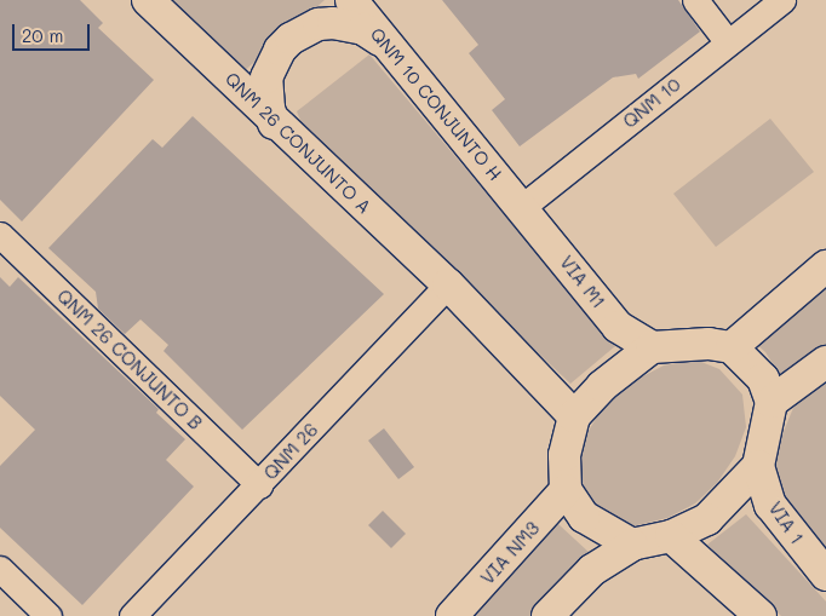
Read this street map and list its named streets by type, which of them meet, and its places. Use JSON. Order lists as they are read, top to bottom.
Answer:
{
  "streets": {
    "main road": [
      "QNM 10 CONJUNTO H",
      "QNM 26 CONJUNTO A",
      "VIA M1",
      "VIA 1",
      "VIA NM3"
    ],
    "street": ["QNM 10", "QNM 26 CONJUNTO B", "QNM 26"]
  },
  "crossings": [
    ["QNM 10", "QNM 10 CONJUNTO H"],
    ["QNM 10", "VIA M1"],
    ["QNM 10 CONJUNTO H", "VIA M1"],
    ["QNM 26 CONJUNTO A", "QNM 26"],
    ["VIA M1", "VIA 1"],
    ["VIA M1", "VIA NM3"],
    ["QNM 26 CONJUNTO B", "QNM 26"],
    ["VIA 1", "VIA NM3"]
  ],
  "scale_bar": "20 m"
}
